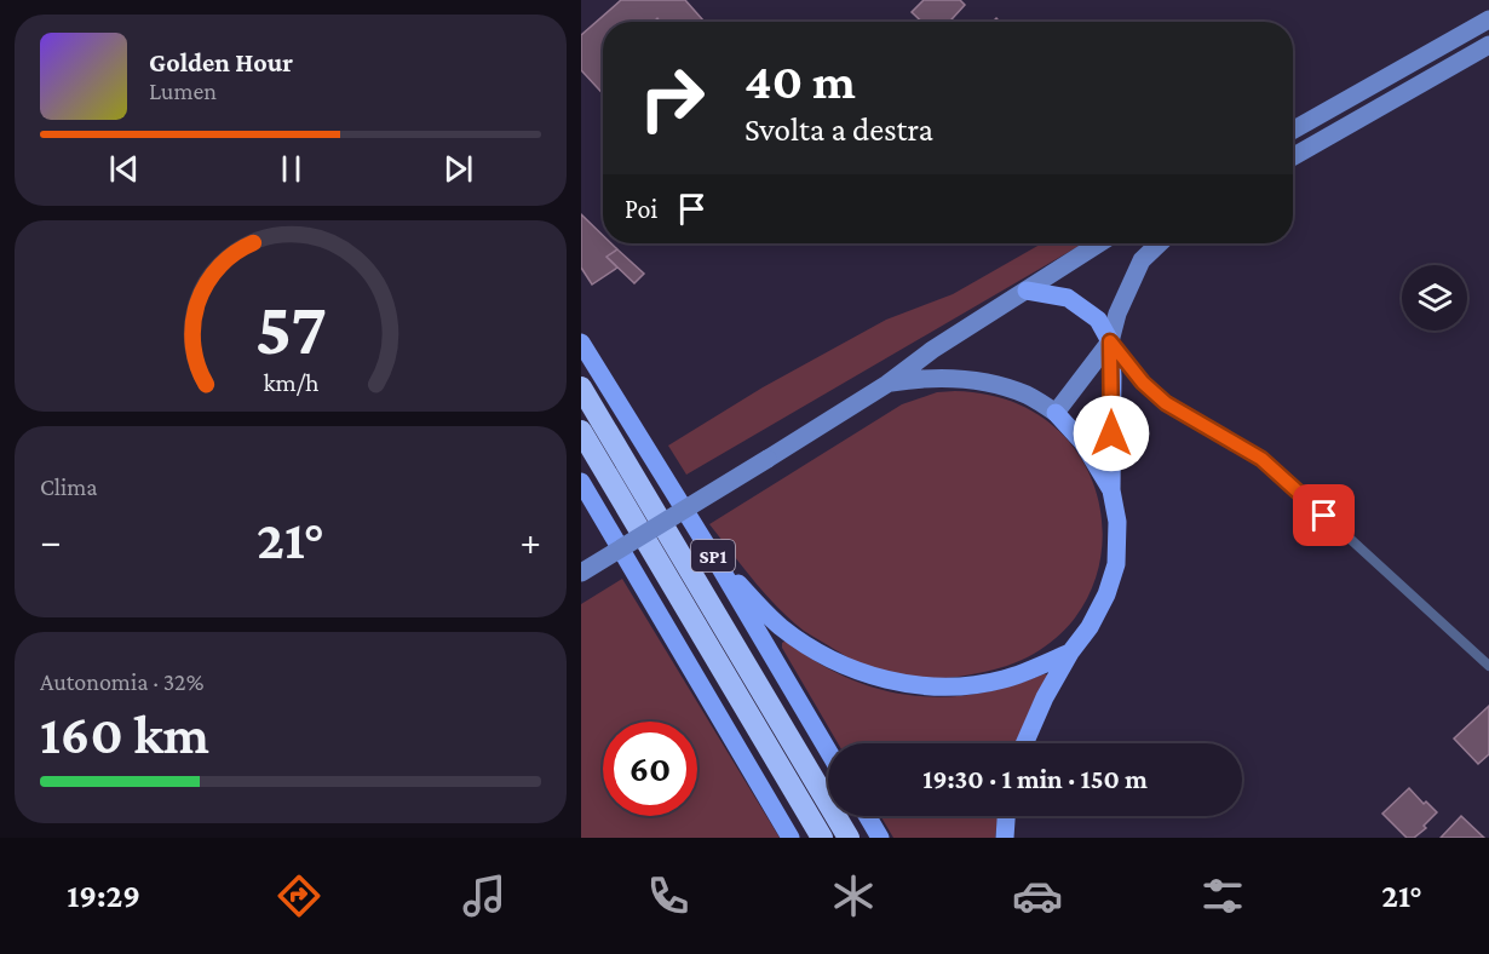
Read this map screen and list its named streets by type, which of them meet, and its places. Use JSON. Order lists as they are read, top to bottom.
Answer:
{
  "streets": {
    "main road": ["SP1"]
  },
  "page": {
    "turn": ["40 m", "Svolta a destra"],
    "song": ["Golden Hour", "Lumen"],
    "then": "Poi",
    "tile": [
      "Clima",
      ["Autonomia · 32%", "160 km"]
    ],
    "heat": ["−", "21°", "+"],
    "limit": "60",
    "trip": "19:30 · 1 min · 150 m",
    "tabs": ["19:29", "21°"],
    "gauge": ["57", "km/h"]
  }
}
